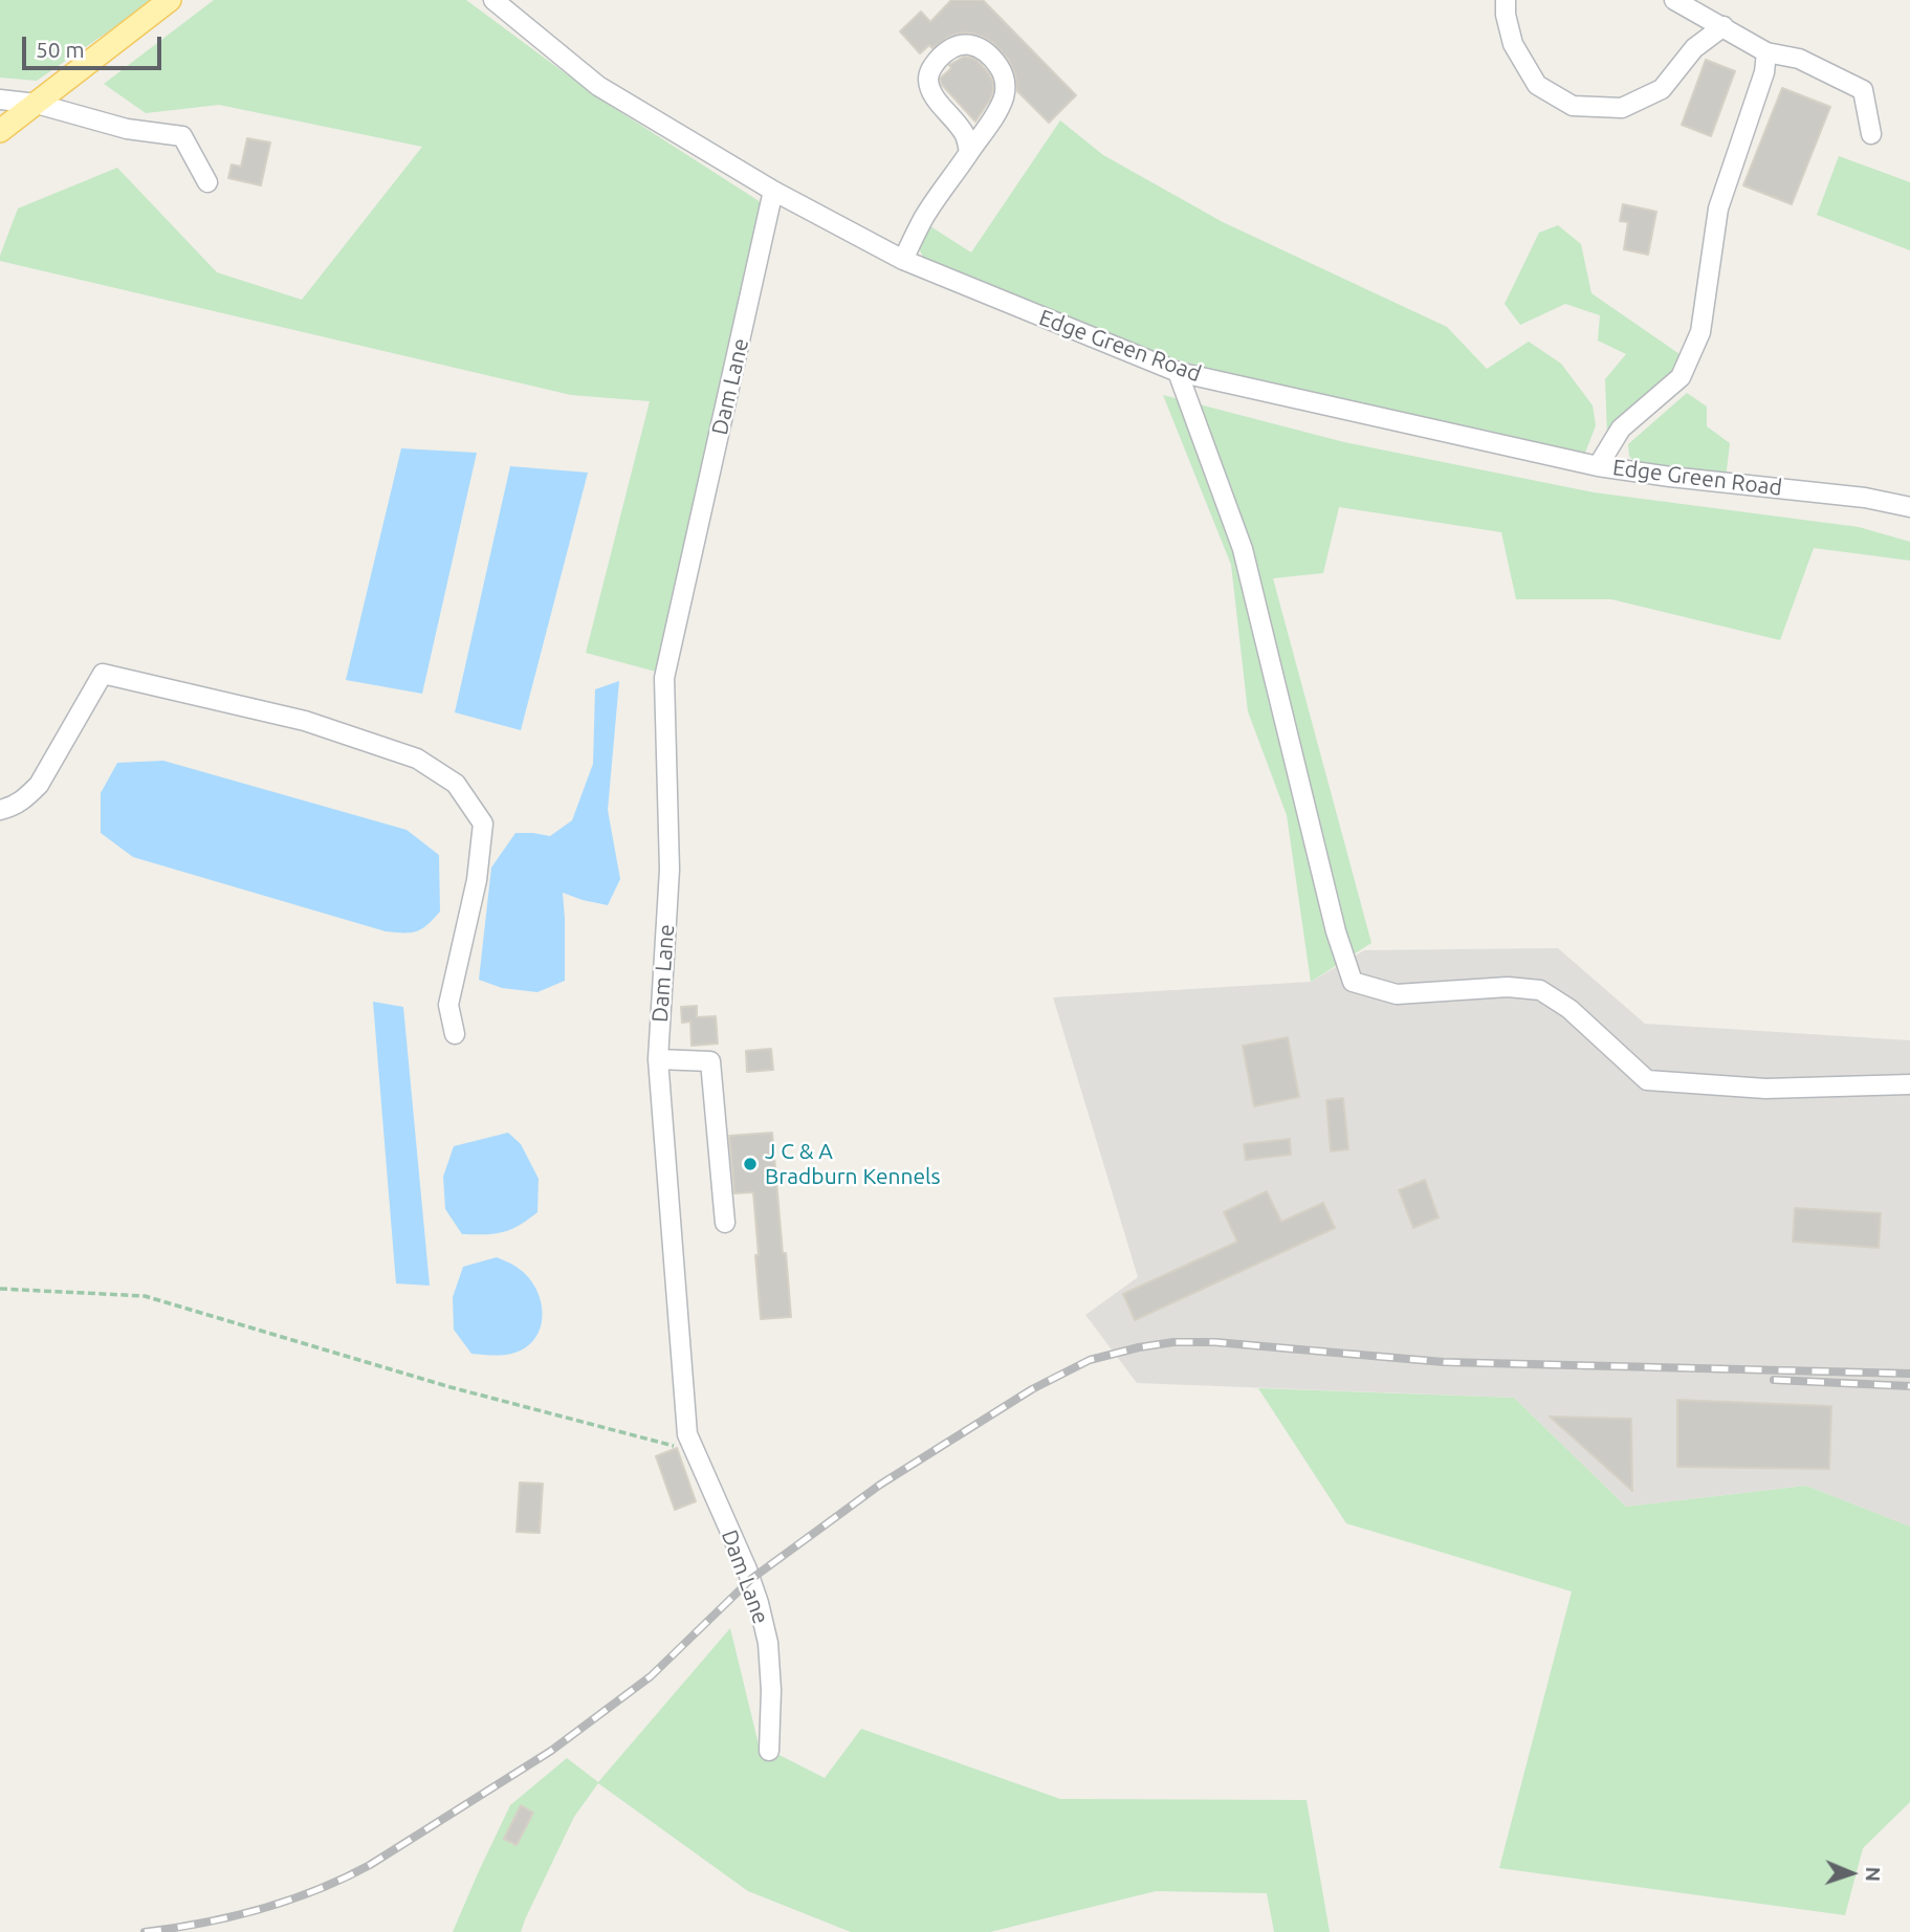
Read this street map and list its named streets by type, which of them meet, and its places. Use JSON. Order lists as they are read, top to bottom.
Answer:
{
  "streets": {
    "street": ["Edge Green Road", "Dam Lane"]
  },
  "crossings": [
    ["Edge Green Road", "Dam Lane"]
  ],
  "places": ["J C & A Bradburn Kennels"],
  "scale_bar": "50 m",
  "north": "right"
}
